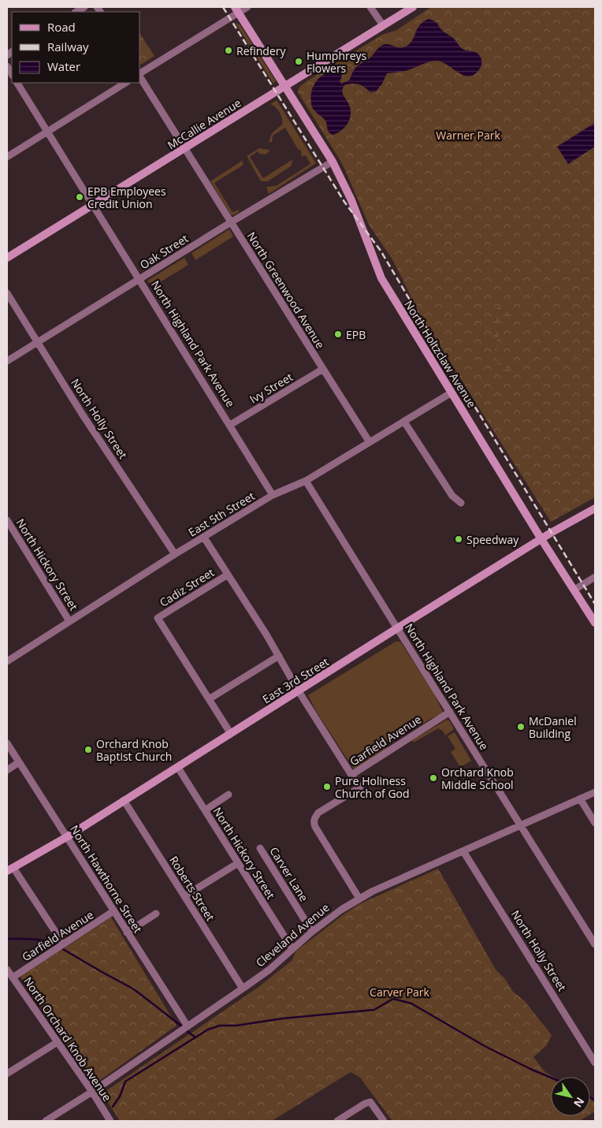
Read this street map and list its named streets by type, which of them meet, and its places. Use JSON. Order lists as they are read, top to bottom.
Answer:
{
  "streets": {
    "main road": ["McCallie Avenue", "North Holtzclaw Avenue", "East 3rd Street"],
    "street": [
      "Oak Street",
      "North Greenwood Avenue",
      "North Highland Park Avenue",
      "Ivy Street",
      "North Holly Street",
      "East 5th Street",
      "North Hickory Street",
      "Cadiz Street",
      "Garfield Avenue",
      "Carver Lane",
      "North Hawthorne Street",
      "Roberts Street",
      "Cleveland Avenue",
      "North Orchard Knob Avenue"
    ]
  },
  "crossings": [
    ["McCallie Avenue", "North Greenwood Avenue"],
    ["McCallie Avenue", "North Highland Park Avenue"],
    ["McCallie Avenue", "North Holtzclaw Avenue"],
    ["Oak Street", "North Greenwood Avenue"],
    ["Oak Street", "North Highland Park Avenue"],
    ["Oak Street", "North Holtzclaw Avenue"],
    ["Oak Street", "North Holly Street"],
    ["North Greenwood Avenue", "Ivy Street"],
    ["North Greenwood Avenue", "East 5th Street"],
    ["North Highland Park Avenue", "Ivy Street"],
    ["North Highland Park Avenue", "East 5th Street"],
    ["North Highland Park Avenue", "East 3rd Street"],
    ["North Highland Park Avenue", "Garfield Avenue"],
    ["North Highland Park Avenue", "Cleveland Avenue"],
    ["North Holtzclaw Avenue", "East 5th Street"],
    ["North Holtzclaw Avenue", "East 3rd Street"],
    ["North Holly Street", "East 5th Street"],
    ["North Holly Street", "Cleveland Avenue"],
    ["East 5th Street", "North Hickory Street"],
    ["North Hickory Street", "East 3rd Street"],
    ["North Hickory Street", "Cleveland Avenue"],
    ["East 3rd Street", "North Hawthorne Street"],
    ["East 3rd Street", "Roberts Street"],
    ["Garfield Avenue", "North Hawthorne Street"],
    ["Garfield Avenue", "Cleveland Avenue"],
    ["Garfield Avenue", "North Orchard Knob Avenue"],
    ["Carver Lane", "Cleveland Avenue"],
    ["North Hawthorne Street", "Cleveland Avenue"],
    ["Roberts Street", "Cleveland Avenue"],
    ["Cleveland Avenue", "North Orchard Knob Avenue"]
  ],
  "parks": ["Warner Park", "Carver Park"],
  "places": [
    "Refindery",
    "Humphreys Flowers",
    "EPB Employees Credit Union",
    "EPB",
    "Speedway",
    "McDaniel Building",
    "Orchard Knob Baptist Church",
    "Orchard Knob Middle School",
    "Pure Holiness Church of God"
  ],
  "legend": ["Road", "Railway", "Water"],
  "north": "bottom right"
}
